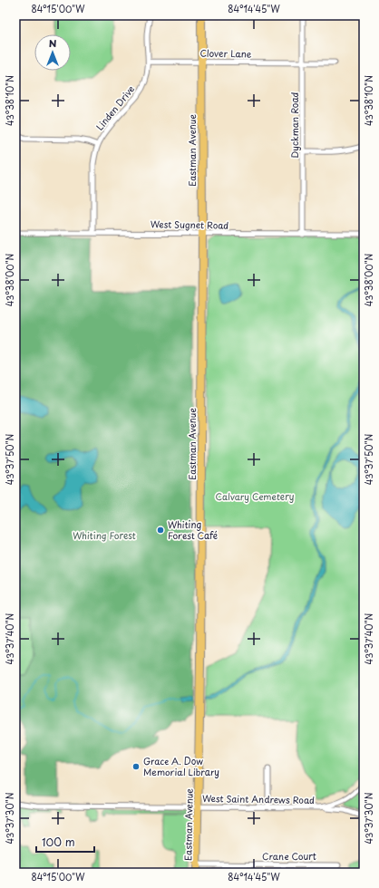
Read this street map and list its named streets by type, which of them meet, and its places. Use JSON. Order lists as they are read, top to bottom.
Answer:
{
  "streets": {
    "main road": ["Eastman Avenue"],
    "street": [
      "Clover Lane",
      "Linden Drive",
      "Dyckman Road",
      "West Sugnet Road",
      "West Saint Andrews Road",
      "Crane Court"
    ]
  },
  "crossings": [
    ["Clover Lane", "Linden Drive"],
    ["Clover Lane", "Dyckman Road"],
    ["Clover Lane", "Eastman Avenue"],
    ["Linden Drive", "West Sugnet Road"],
    ["Dyckman Road", "West Sugnet Road"],
    ["Eastman Avenue", "West Sugnet Road"],
    ["Eastman Avenue", "West Saint Andrews Road"],
    ["Eastman Avenue", "Crane Court"]
  ],
  "parks": ["Calvary Cemetery", "Whiting Forest"],
  "places": ["Whiting Forest Café", "Grace A. Dow Memorial Library"],
  "scale_bar": "100 m",
  "north": "top",
  "coordinates": [
    "84°15'00\"W",
    "84°14'45\"W",
    "43°38'10\"N",
    "43°38'00\"N",
    "43°37'50\"N",
    "43°37'40\"N",
    "43°37'30\"N"
  ]
}
